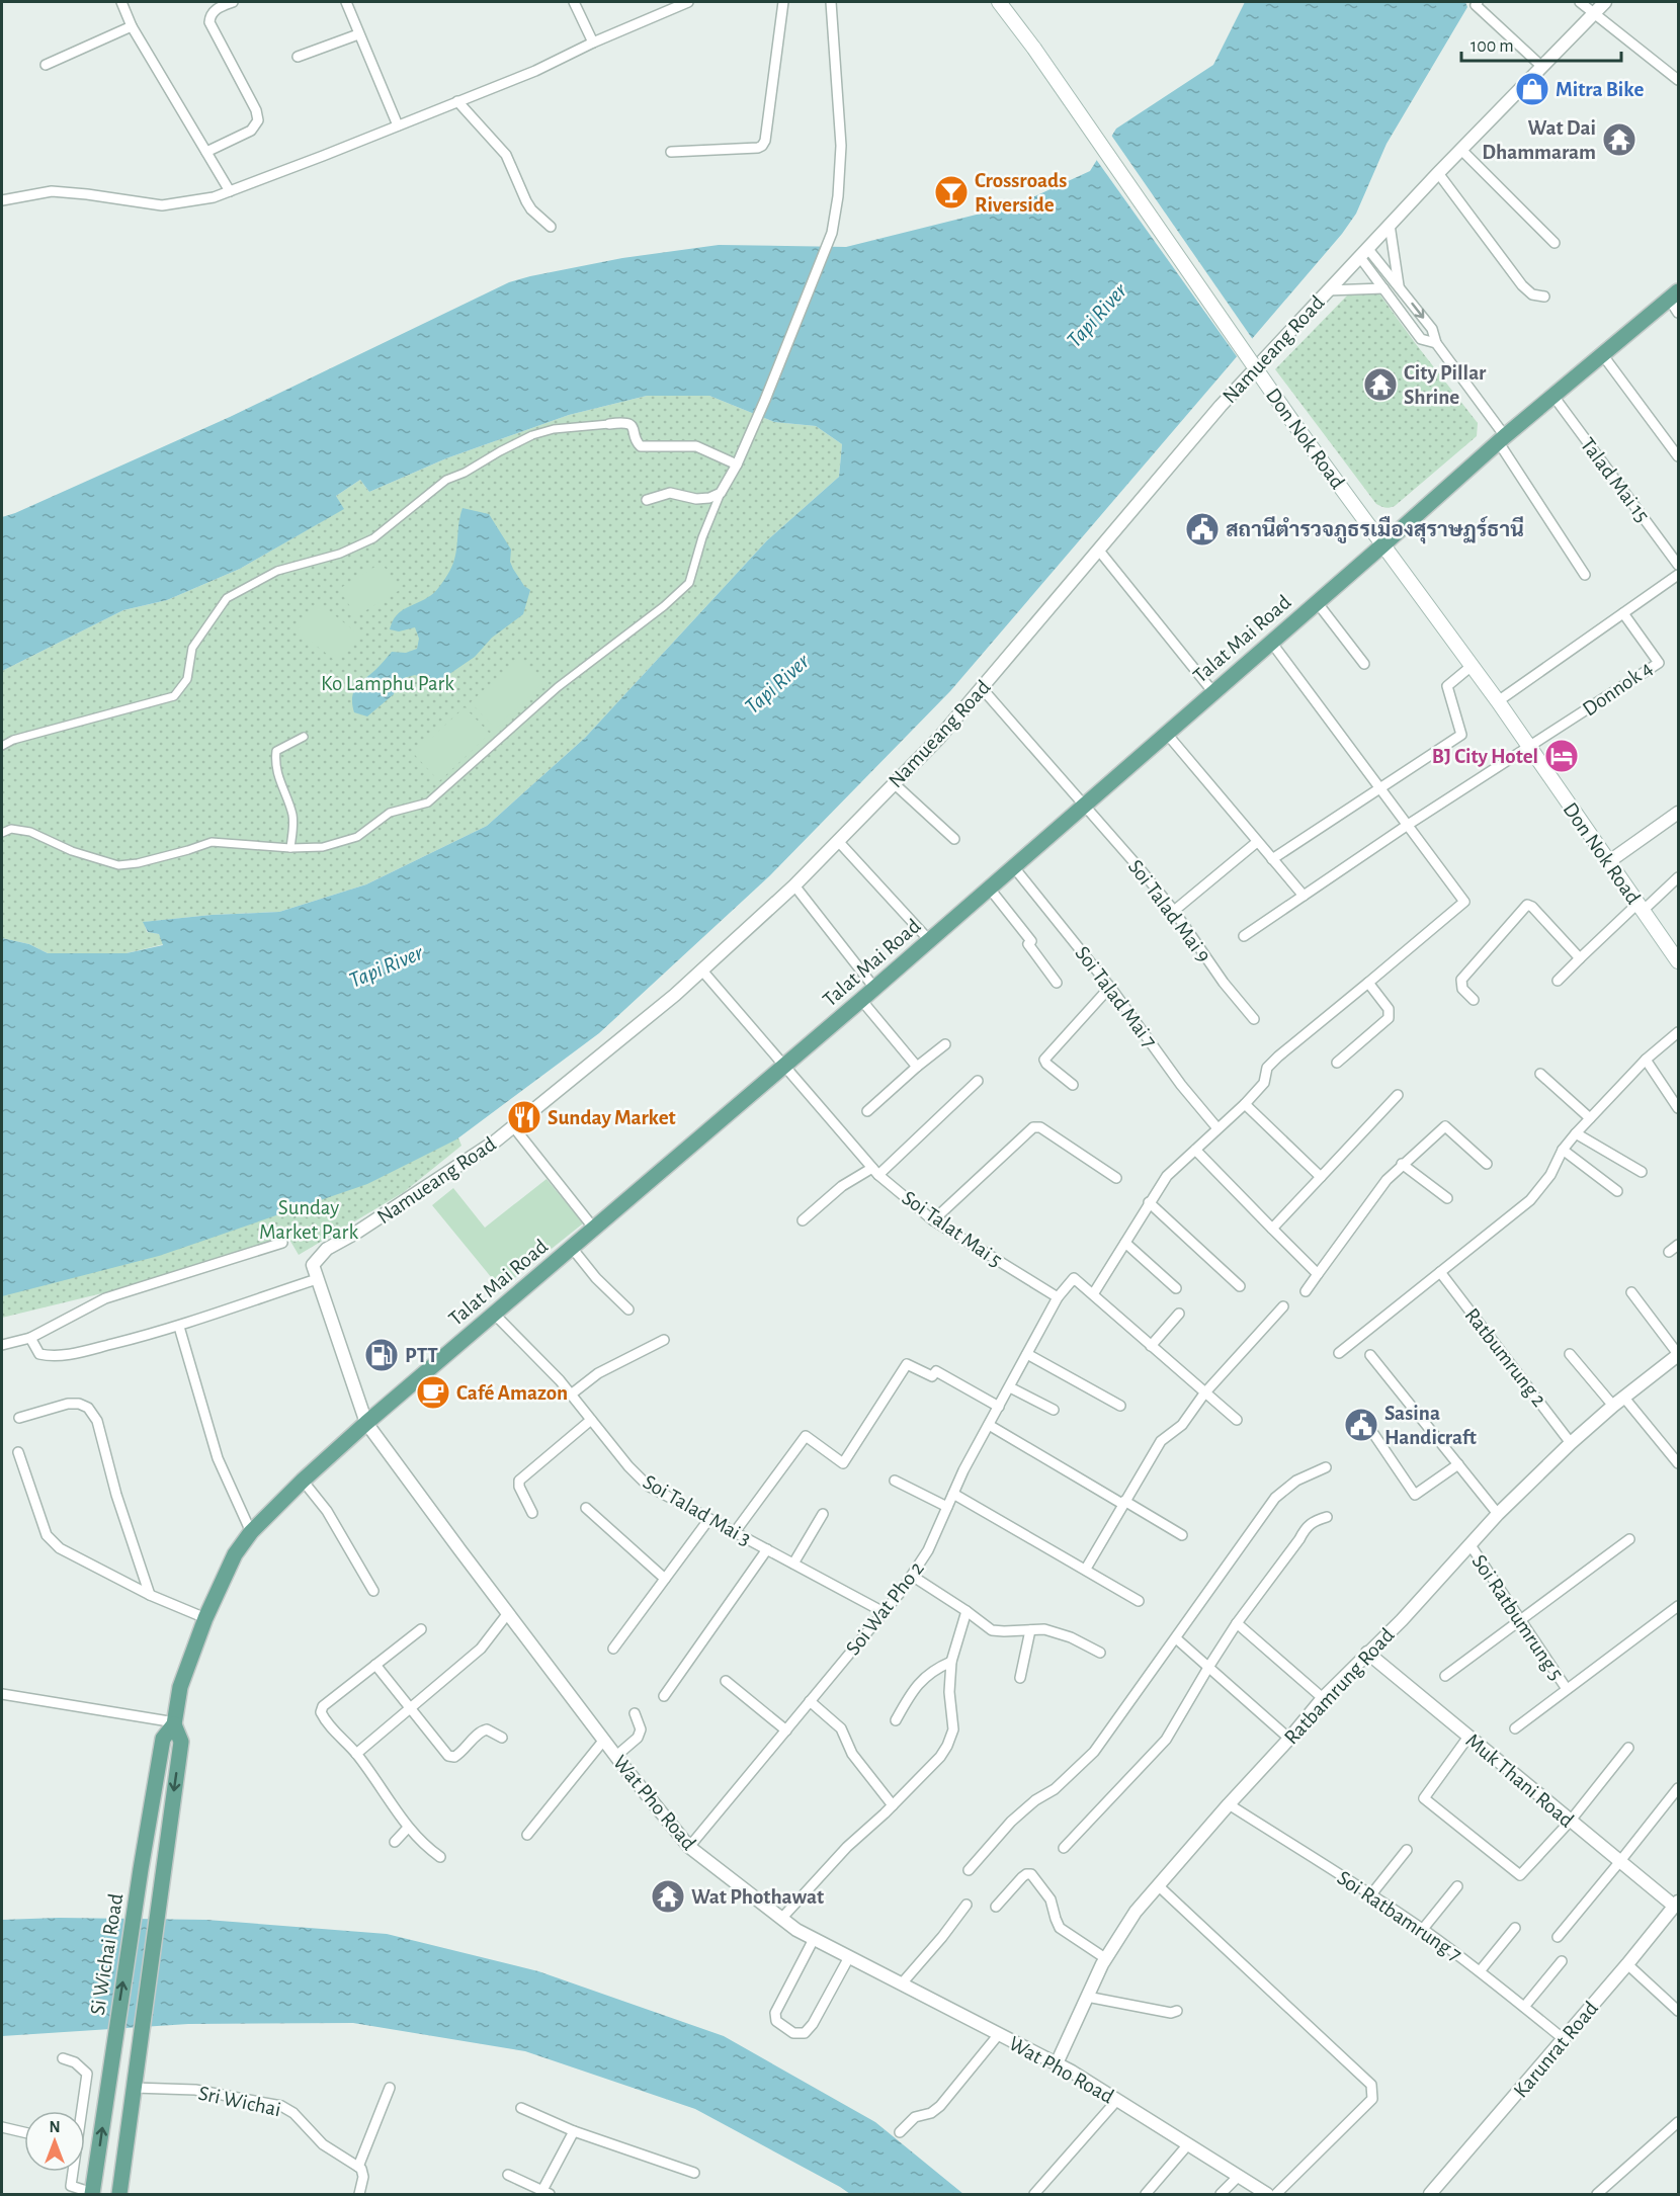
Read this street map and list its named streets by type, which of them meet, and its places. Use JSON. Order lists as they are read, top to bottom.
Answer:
{
  "streets": {
    "main road": ["Don Nok Road", "Talat Mai Road", "Si Wichai Road"],
    "street": [
      "Namueang Road",
      "Talad Mai 15",
      "Donnok 4",
      "Soi Talad Mai 9",
      "Soi Talad Mai 7",
      "Soi Talat Mai 5",
      "Ratbumrung 2",
      "Soi Talad Mai 3",
      "Soi Wat Pho 2",
      "Soi Ratbumrung 5",
      "Ratbamrung Road",
      "Muk Thani Road",
      "Wat Pho Road",
      "Soi Ratbamrung 7",
      "Karunrat Road",
      "Sri Wichai"
    ]
  },
  "crossings": [
    ["Namueang Road", "Soi Talad Mai 9"],
    ["Namueang Road", "Soi Talat Mai 5"],
    ["Don Nok Road", "Talat Mai Road"],
    ["Don Nok Road", "Donnok 4"],
    ["Talad Mai 15", "Talat Mai Road"],
    ["Talat Mai Road", "Soi Talad Mai 9"],
    ["Talat Mai Road", "Soi Talad Mai 7"],
    ["Talat Mai Road", "Soi Talat Mai 5"],
    ["Talat Mai Road", "Soi Talad Mai 3"],
    ["Talat Mai Road", "Wat Pho Road"],
    ["Talat Mai Road", "Si Wichai Road"],
    ["Soi Talat Mai 5", "Soi Wat Pho 2"],
    ["Ratbumrung 2", "Ratbamrung Road"],
    ["Soi Talad Mai 3", "Soi Wat Pho 2"],
    ["Soi Wat Pho 2", "Wat Pho Road"],
    ["Soi Ratbumrung 5", "Ratbamrung Road"],
    ["Ratbamrung Road", "Muk Thani Road"],
    ["Ratbamrung Road", "Wat Pho Road"],
    ["Ratbamrung Road", "Soi Ratbamrung 7"],
    ["Muk Thani Road", "Karunrat Road"],
    ["Soi Ratbamrung 7", "Karunrat Road"],
    ["Si Wichai Road", "Sri Wichai"]
  ],
  "water": ["Tapi River"],
  "parks": ["Ko Lamphu Park", "Sunday Market Park"],
  "places": {
    "shop": ["Mitra Bike"],
    "temple": ["Wat Dai Dhammaram", "City Pillar Shrine", "Wat Phothawat"],
    "bar": ["Crossroads Riverside"],
    "public building": ["สถานีตำรวจภูธรเมืองสุราษฏร์ธานี", "Sasina Handicraft"],
    "hotel": ["BJ City Hotel"],
    "restaurant": ["Sunday Market"],
    "fuel station": ["PTT"],
    "cafe": ["Café Amazon"]
  },
  "scale_bar": "100 m",
  "north": "top"
}
